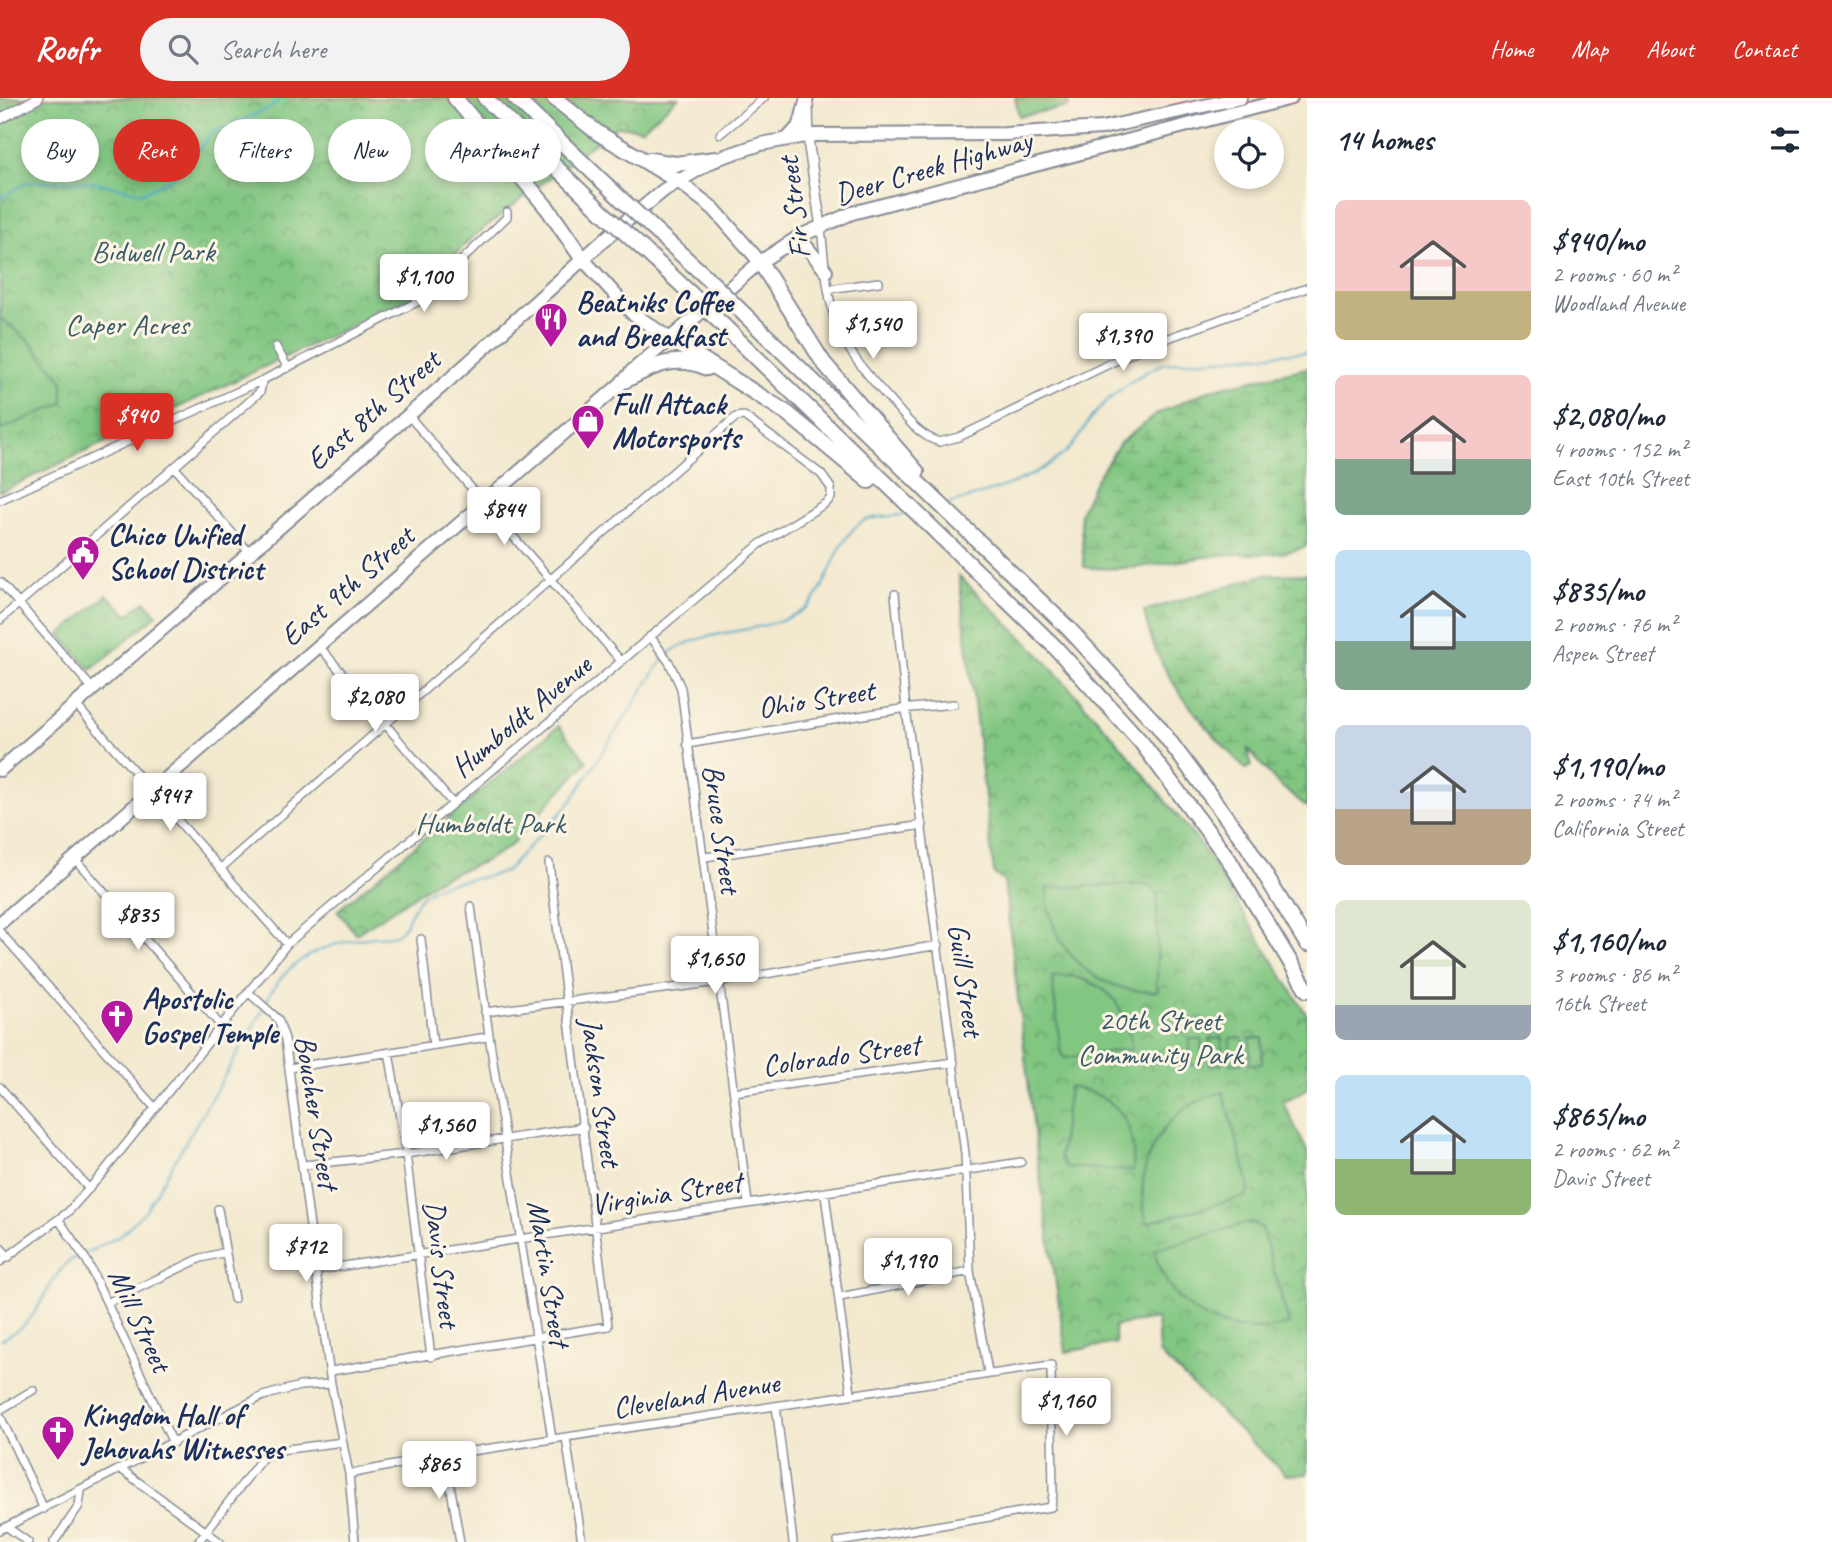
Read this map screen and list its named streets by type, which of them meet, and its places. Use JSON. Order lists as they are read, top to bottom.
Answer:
{
  "streets": {
    "main road": ["Deer Creek Highway", "East 8th Street", "East 9th Street"],
    "street": [
      "Fir Street",
      "Ohio Street",
      "Humboldt Avenue",
      "Bruce Street",
      "Guill Street",
      "Colorado Street",
      "Jackson Street",
      "Boucher Street",
      "Virginia Street",
      "Davis Street",
      "Martin Street",
      "Mill Street",
      "Cleveland Avenue"
    ]
  },
  "crossings": [
    ["Deer Creek Highway", "Fir Street"],
    ["Deer Creek Highway", "East 8th Street"],
    ["Deer Creek Highway", "East 9th Street"],
    ["Fir Street", "East 8th Street"],
    ["Ohio Street", "Bruce Street"],
    ["Ohio Street", "Guill Street"],
    ["Humboldt Avenue", "Bruce Street"],
    ["Humboldt Avenue", "Boucher Street"],
    ["Humboldt Avenue", "Mill Street"],
    ["Bruce Street", "Colorado Street"],
    ["Bruce Street", "Virginia Street"],
    ["Guill Street", "Colorado Street"],
    ["Guill Street", "Virginia Street"],
    ["Guill Street", "Cleveland Avenue"],
    ["Jackson Street", "Virginia Street"],
    ["Jackson Street", "Martin Street"],
    ["Boucher Street", "Virginia Street"],
    ["Boucher Street", "Cleveland Avenue"],
    ["Virginia Street", "Davis Street"],
    ["Virginia Street", "Martin Street"],
    ["Martin Street", "Cleveland Avenue"]
  ],
  "parks": [
    "Bidwell Park",
    "Caper Acres",
    "Humboldt Park",
    "20th Street Community Park"
  ],
  "places": {
    "restaurant": ["Beatniks Coffee and Breakfast"],
    "shop": ["Full Attack Motorsports"],
    "public building": ["Chico Unified School District"],
    "church": ["Apostolic Gospel Temple", "Kingdom Hall of Jehovahs Witnesses"]
  },
  "page": {
    "header": "Roofr",
    "search": "Search here",
    "nav": [
      "Home",
      "Map",
      "About",
      "Contact"
    ],
    "heading": "14 homes",
    "chip": [
      "Buy",
      "Rent",
      "Filters",
      "New",
      "Apartment"
    ],
    "list": [
      {
        "name": "$940/mo",
        "note": "2 rooms · 60 m² · Woodland Avenue"
      },
      {
        "name": "$2,080/mo",
        "note": "4 rooms · 152 m² · East 10th Street"
      },
      {
        "name": "$835/mo",
        "note": "2 rooms · 76 m² · Aspen Street"
      },
      {
        "name": "$1,190/mo",
        "note": "2 rooms · 74 m² · California Street"
      },
      {
        "name": "$1,160/mo",
        "note": "3 rooms · 86 m² · 16th Street"
      },
      {
        "name": "$865/mo",
        "note": "2 rooms · 62 m² · Davis Street"
      }
    ],
    "price": [
      "$1,100",
      "$1,540",
      "$1,390",
      "$940",
      "$844",
      "$2,080",
      "$947",
      "$835",
      "$1,650",
      "$1,560",
      "$712",
      "$1,190",
      "$1,160",
      "$865"
    ]
  }
}
